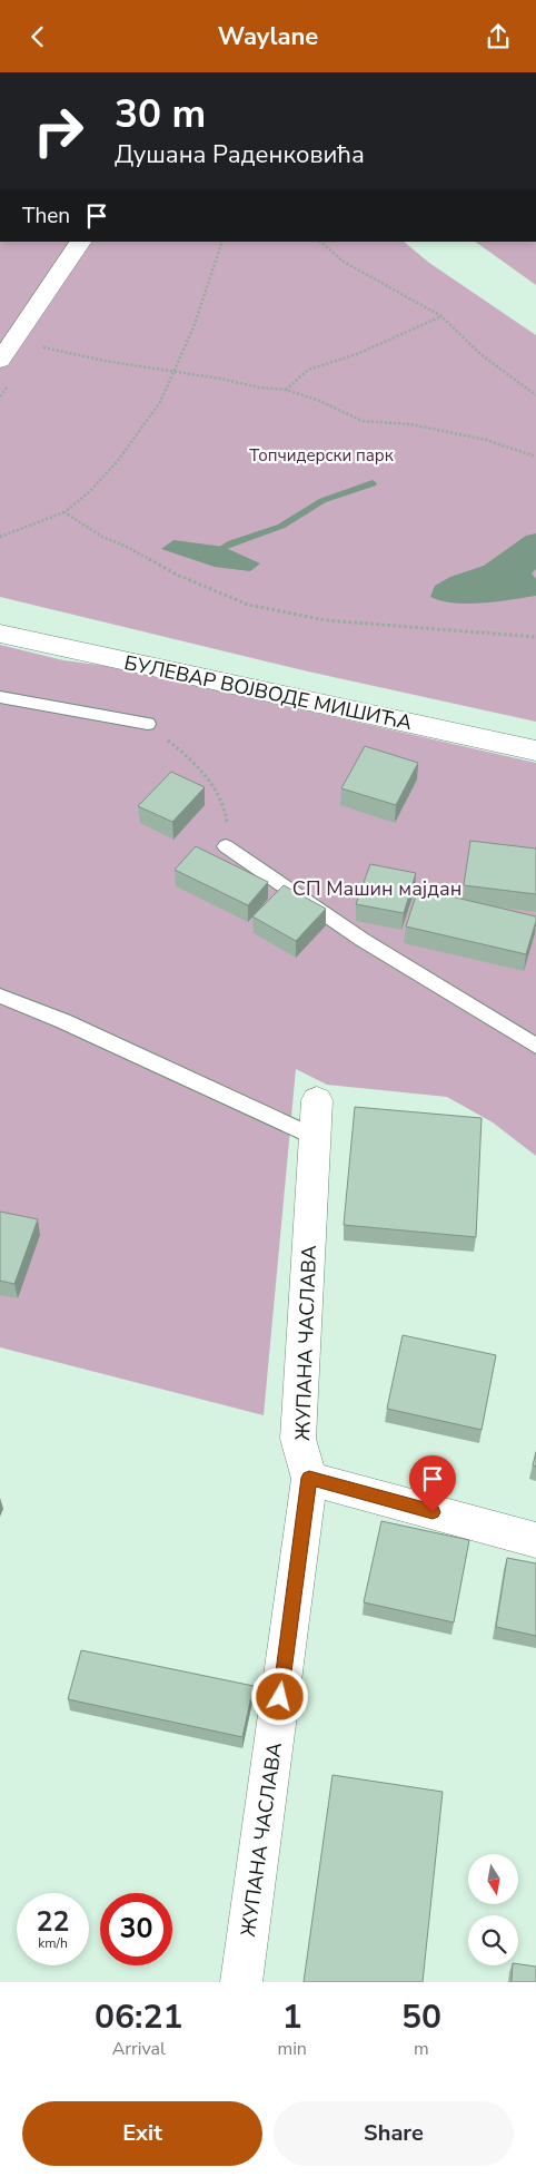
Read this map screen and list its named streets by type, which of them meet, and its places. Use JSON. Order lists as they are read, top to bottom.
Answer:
{
  "streets": {
    "street": ["БУЛЕВАР ВОЈВОДЕ МИШИЋА", "ЖУПАНА ЧАСЛАВА"]
  },
  "parks": ["Топчидерски парк", "СП Машин мајдан"],
  "north": "bottom",
  "page": {
    "header": "Waylane",
    "turn": ["30 m", "Душана Раденковића"],
    "then": "Then",
    "speed": "22 km/h",
    "limit": "30",
    "eta": [
      "06:21",
      "Arrival",
      "1",
      "min",
      "50",
      "m"
    ],
    "buttons": ["Exit", "Share"]
  }
}
